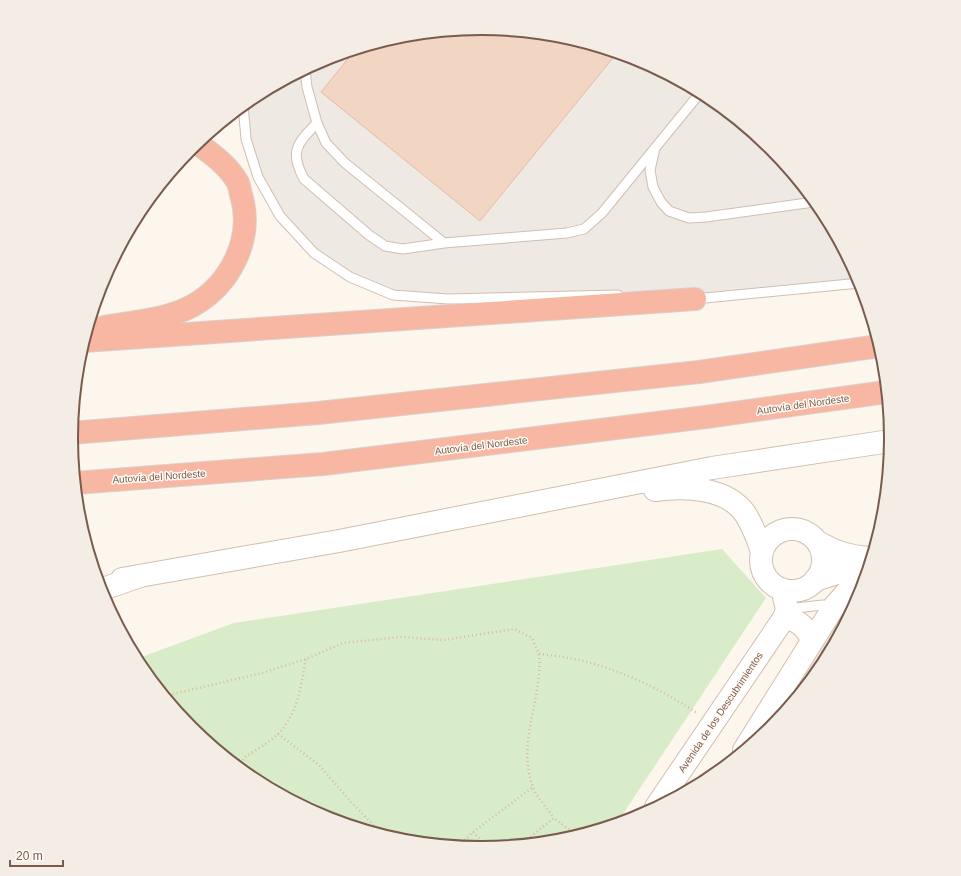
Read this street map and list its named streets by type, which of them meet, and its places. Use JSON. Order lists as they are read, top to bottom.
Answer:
{
  "streets": {
    "highway": ["Autovía del Nordeste"],
    "street": ["Avenida de los Descubrimientos"]
  },
  "scale_bar": "20 m"
}
